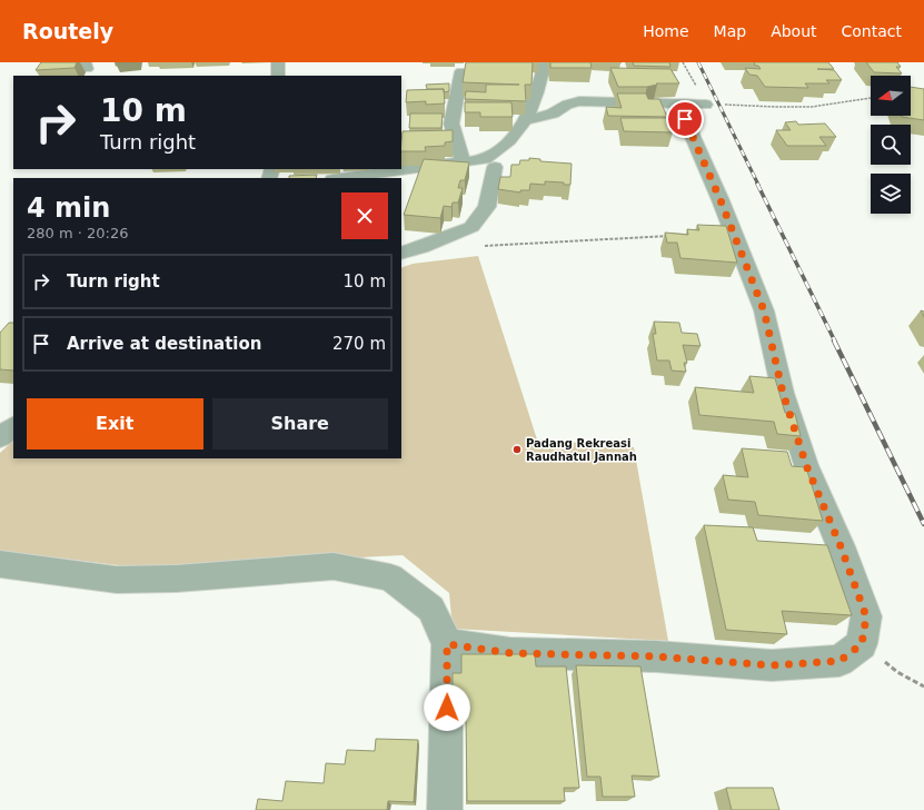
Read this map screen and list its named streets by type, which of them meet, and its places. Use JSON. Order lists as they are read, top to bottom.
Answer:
{
  "places": ["Padang Rekreasi Raudhatul Jannah"],
  "north": "left",
  "page": {
    "header": "Routely",
    "nav": [
      "Home",
      "Map",
      "About",
      "Contact"
    ],
    "turn": ["10 m", "Turn right"],
    "heading": ["4 min", "280 m · 20:26"],
    "list": [
      {
        "name": "Turn right",
        "value": "10 m"
      },
      {
        "name": "Arrive at destination",
        "value": "270 m"
      }
    ],
    "buttons": ["Exit", "Share"]
  }
}
